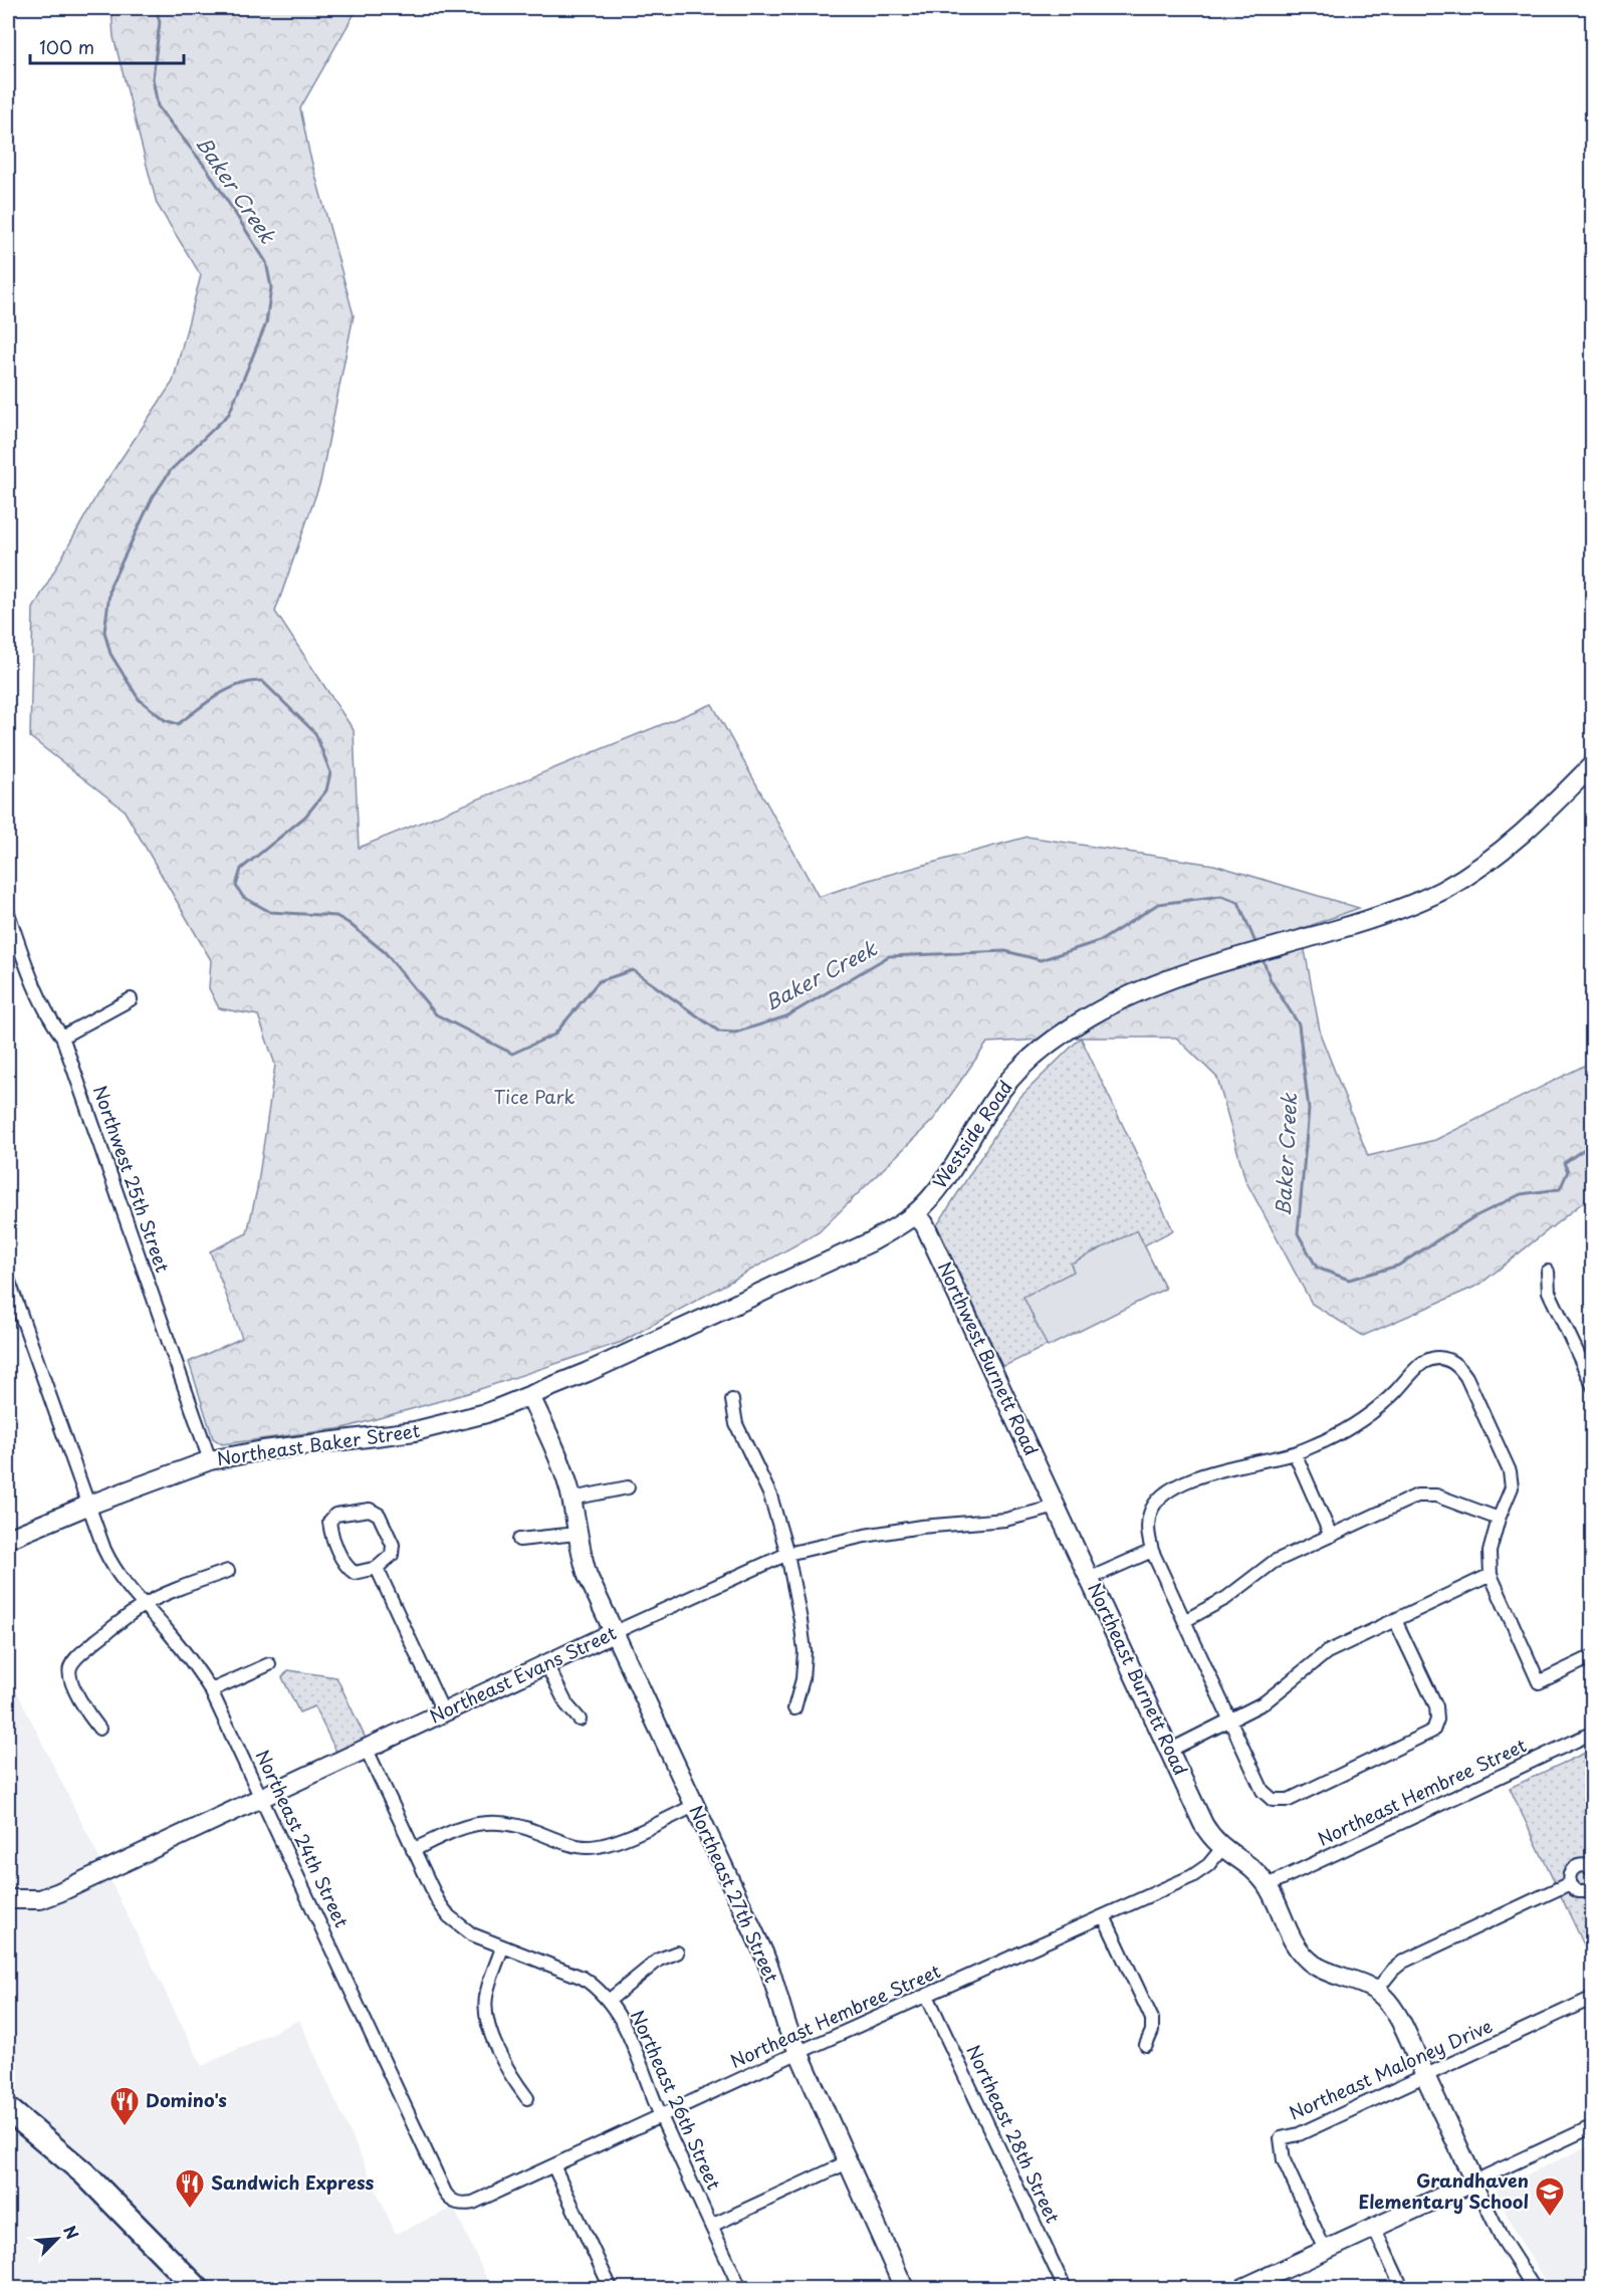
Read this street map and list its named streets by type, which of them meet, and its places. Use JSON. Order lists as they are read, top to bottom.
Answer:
{
  "streets": {
    "street": [
      "Westside Road",
      "Northwest 25th Street",
      "Northwest Burnett Road",
      "Northeast Baker Street",
      "Northeast Evans Street",
      "Northeast Burnett Road",
      "Northeast Hembree Street",
      "Northeast 24th Street",
      "Northeast 27th Street",
      "Northeast Maloney Drive",
      "Northeast 26th Street",
      "Northeast 28th Street"
    ]
  },
  "crossings": [
    ["Westside Road", "Northwest Burnett Road"],
    ["Westside Road", "Northeast Baker Street"],
    ["Westside Road", "Northeast 27th Street"],
    ["Northwest 25th Street", "Northeast Baker Street"],
    ["Northwest Burnett Road", "Northeast Evans Street"],
    ["Northwest Burnett Road", "Northeast Burnett Road"],
    ["Northeast Baker Street", "Northeast 24th Street"],
    ["Northeast Baker Street", "Northeast 27th Street"],
    ["Northeast Evans Street", "Northeast Burnett Road"],
    ["Northeast Evans Street", "Northeast 24th Street"],
    ["Northeast Evans Street", "Northeast 27th Street"],
    ["Northeast Evans Street", "Northeast 26th Street"],
    ["Northeast Burnett Road", "Northeast Hembree Street"],
    ["Northeast Hembree Street", "Northeast 24th Street"],
    ["Northeast Hembree Street", "Northeast 27th Street"],
    ["Northeast Hembree Street", "Northeast 26th Street"],
    ["Northeast Hembree Street", "Northeast 28th Street"]
  ],
  "water": ["Baker Creek"],
  "parks": ["Tice Park"],
  "places": {
    "restaurant": ["Domino's", "Sandwich Express"],
    "school or university": ["Grandhaven Elementary School"]
  },
  "scale_bar": "100 m",
  "north": "top right"
}
